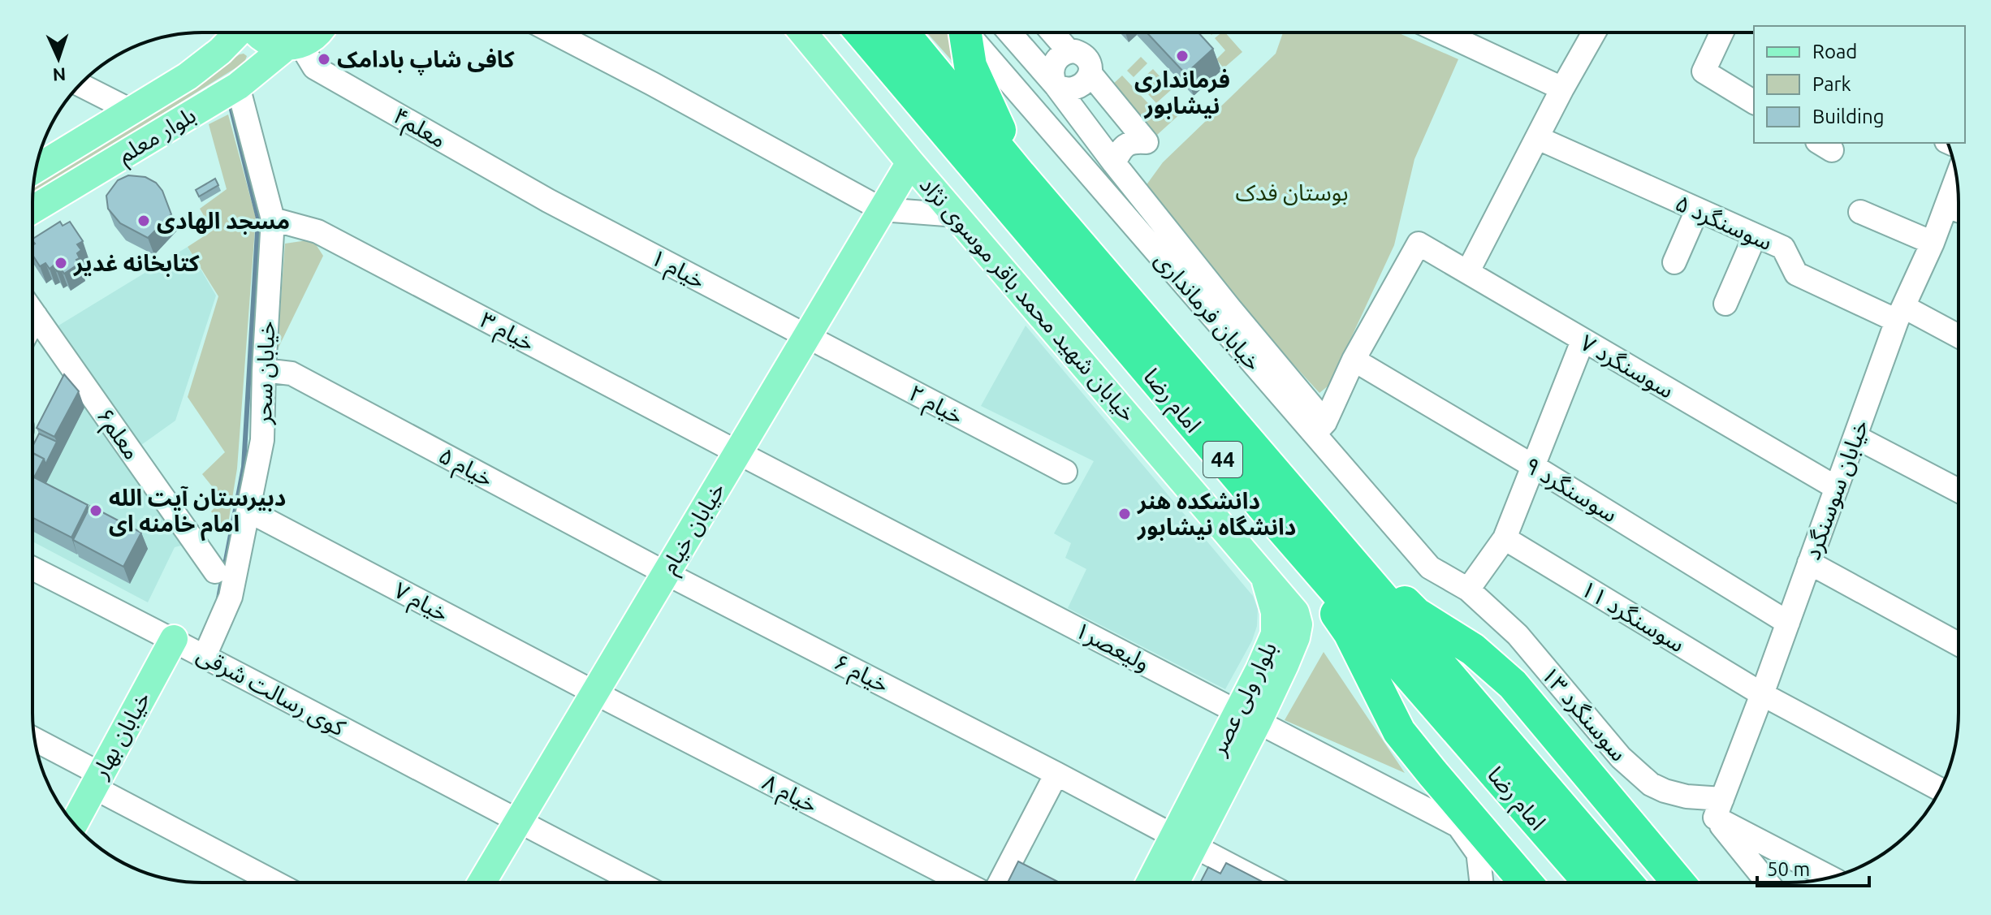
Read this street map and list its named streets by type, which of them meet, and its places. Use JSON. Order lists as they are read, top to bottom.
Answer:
{
  "streets": {
    "highway": ["امام رضا", "44"],
    "main road": [
      "بلوار معلم",
      "خیابان شهید محمد باقر موسوی نژاد",
      "خیابان خیام",
      "بلوار ولی عصر",
      "خیابان بهار"
    ],
    "street": [
      "معلم۴",
      "سوسنگرد ۵",
      "خیام ۱",
      "خیابان فرمانداری",
      "خیام ۳",
      "سوسنگرد ۷",
      "خیابان سحر",
      "خیام ۲",
      "معلم۶",
      "خیام ۵",
      "سوسنگرد ۹",
      "خیابان سوسنگرد",
      "خیام ۷",
      "سوسنگرد ۱۱",
      "ولیعصر۱",
      "خیام ۶",
      "کوی رسالت شرقی",
      "سوسنگرد ۱۳",
      "خیام ۸"
    ]
  },
  "crossings": [
    ["معلم۴", "بلوار معلم"],
    ["معلم۴", "خیام ۱"],
    ["بلوار معلم", "خیابان سحر"],
    ["سوسنگرد ۵", "خیابان سوسنگرد"],
    ["خیام ۱", "خیام ۲"],
    ["خیام ۱", "خیابان خیام"],
    ["خیابان شهید محمد باقر موسوی نژاد", "خیابان خیام"],
    ["خیابان شهید محمد باقر موسوی نژاد", "بلوار ولی عصر"],
    ["خیابان فرمانداری", "سوسنگرد ۱۳"],
    ["خیام ۳", "خیابان سحر"],
    ["خیام ۳", "خیابان خیام"],
    ["خیام ۳", "ولیعصر۱"],
    ["سوسنگرد ۷", "سوسنگرد ۹"],
    ["سوسنگرد ۷", "خیابان سوسنگرد"],
    ["خیابان سحر", "خیام ۵"],
    ["خیابان سحر", "خیام ۷"],
    ["خیابان سحر", "کوی رسالت شرقی"],
    ["خیام ۲", "خیابان خیام"],
    ["خیام ۵", "خیابان خیام"],
    ["خیام ۵", "خیام ۶"],
    ["سوسنگرد ۹", "خیابان سوسنگرد"],
    ["خیابان سوسنگرد", "سوسنگرد ۱۱"],
    ["خیابان سوسنگرد", "سوسنگرد ۱۳"],
    ["خیابان خیام", "خیام ۷"],
    ["خیابان خیام", "خیام ۶"],
    ["خیابان خیام", "کوی رسالت شرقی"],
    ["خیابان خیام", "خیام ۸"],
    ["خیام ۷", "خیام ۸"],
    ["ولیعصر۱", "بلوار ولی عصر"],
    ["خیام ۶", "بلوار ولی عصر"],
    ["کوی رسالت شرقی", "خیابان بهار"]
  ],
  "parks": ["بوستان فدک"],
  "places": [
    "فرمانداری نیشابور",
    "کافی شاپ بادامک",
    "مسجد الهادی",
    "کتابخانه غدیر",
    "دبیرستان آیت الله امام خامنه ای",
    "دانشکده هنر دانشگاه نیشابور"
  ],
  "legend": ["Road", "Park", "Building"],
  "scale_bar": "50 m",
  "north": "bottom"
}
